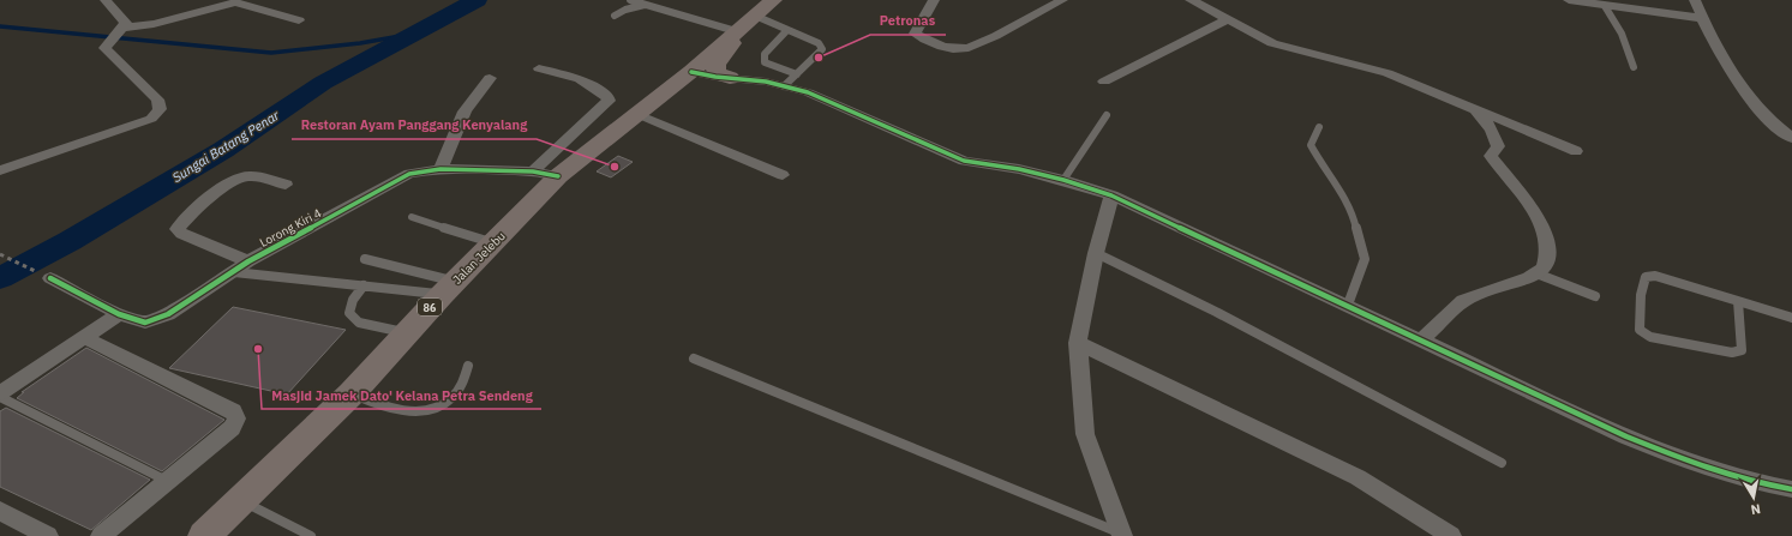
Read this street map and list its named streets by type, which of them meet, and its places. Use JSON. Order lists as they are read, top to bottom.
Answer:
{
  "streets": {
    "main road": ["Jalan Jelebu", "86"],
    "street": ["Lorong Kiri 4"]
  },
  "crossings": [
    ["Lorong Kiri 4", "Jalan Jelebu"]
  ],
  "water": ["Sungai Batang Penar"],
  "places": ["Petronas", "Restoran Ayam Panggang Kenyalang", "Masjid Jamek Dato' Kelana Petra Sendeng"],
  "north": "bottom"
}
